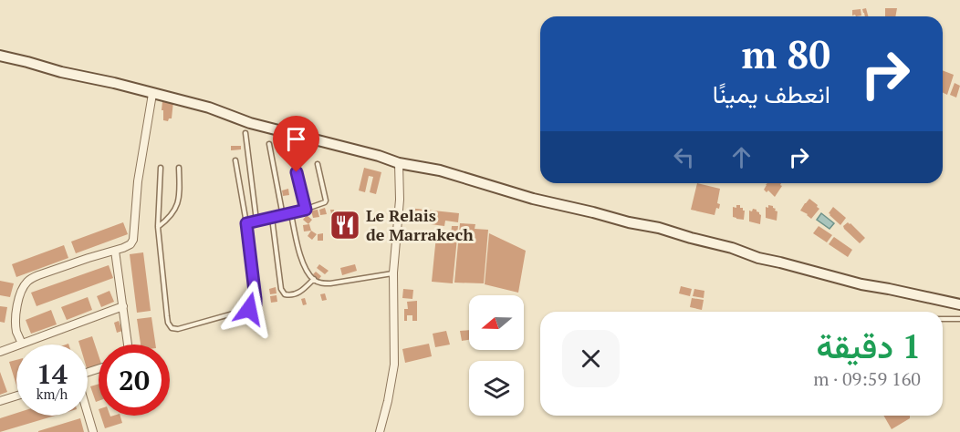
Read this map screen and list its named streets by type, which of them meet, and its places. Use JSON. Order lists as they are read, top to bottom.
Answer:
{
  "places": {
    "restaurant": ["Le Relais de Marrakech"]
  },
  "north": "left",
  "page": {
    "turn": ["80 m", "انعطف يمينًا"],
    "heading": ["1 دقيقة", "160 m · 09:59"],
    "speed": "14 km/h",
    "limit": "20"
  }
}
